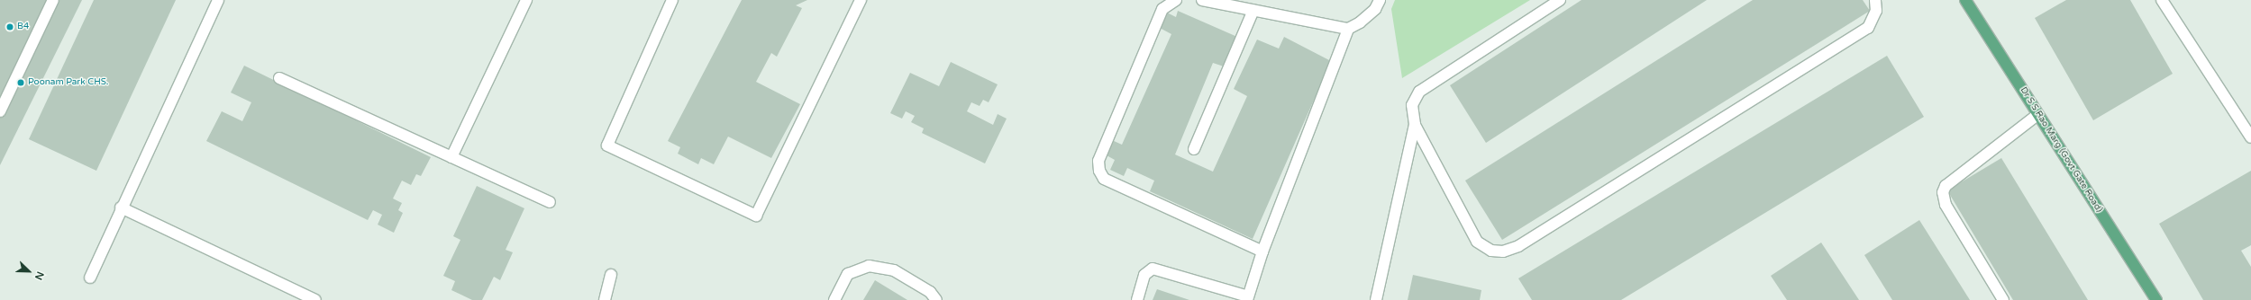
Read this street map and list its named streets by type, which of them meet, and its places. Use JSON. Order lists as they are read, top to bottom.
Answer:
{
  "streets": {
    "main road": ["Dr S S Rao Marg (Govt Gate Road)"]
  },
  "places": ["B4", "Poonam Park CHS."],
  "north": "bottom right"
}
